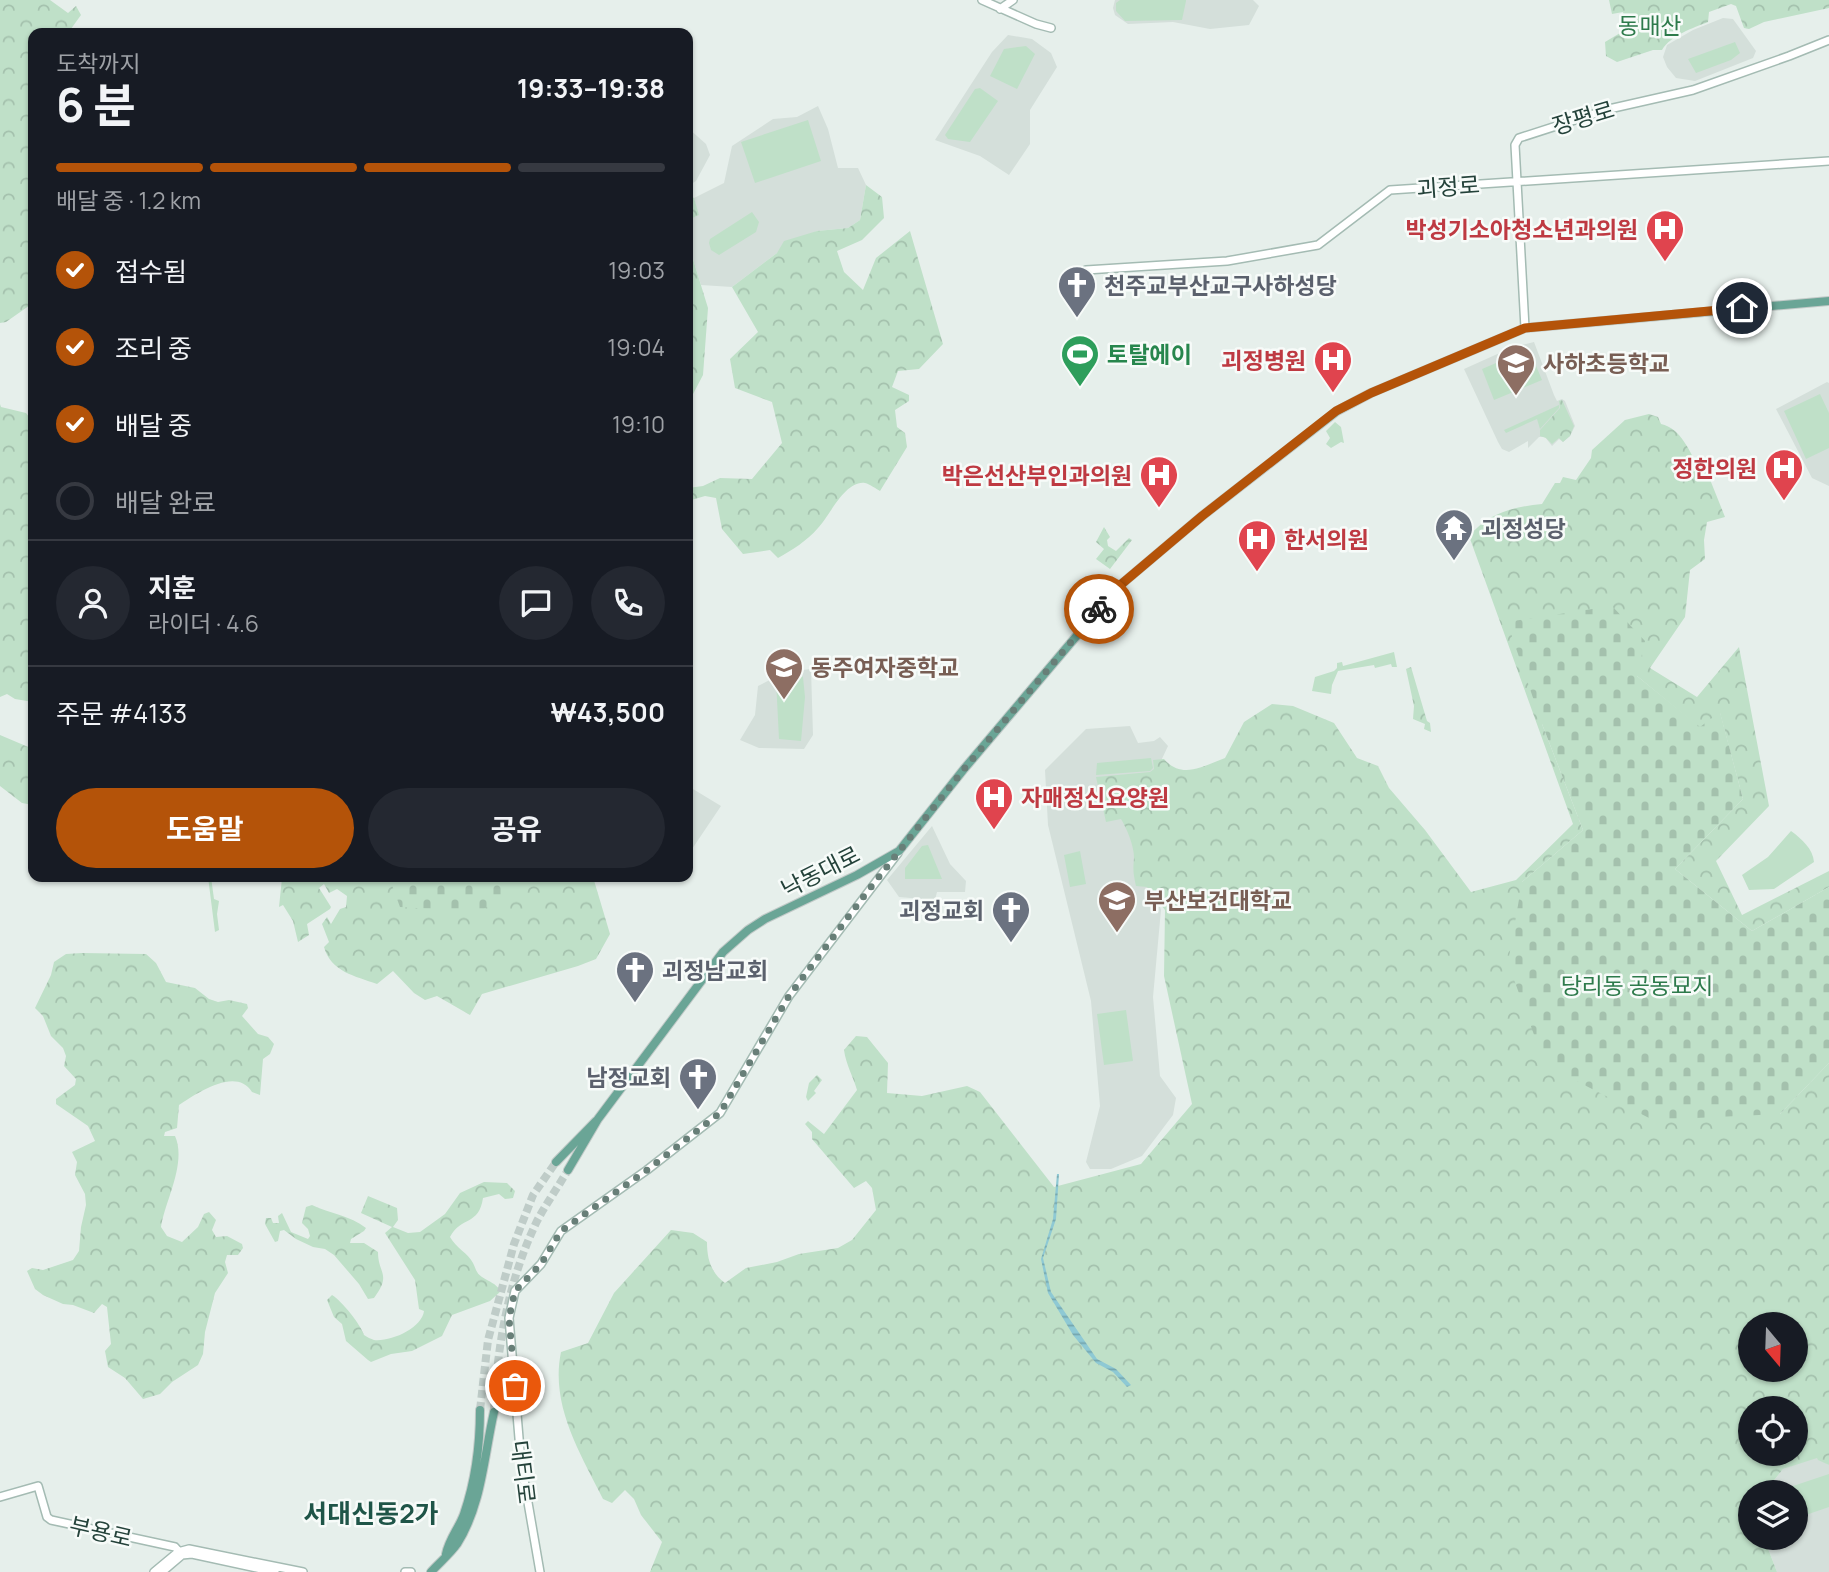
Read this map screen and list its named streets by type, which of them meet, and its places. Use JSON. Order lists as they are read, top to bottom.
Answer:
{
  "streets": {
    "main road": [
      "장평로",
      "괴정로",
      "낙동대로",
      "대티로",
      "부용로"
    ]
  },
  "crossings": [
    ["장평로", "괴정로"],
    ["장평로", "낙동대로"],
    ["낙동대로", "대티로"]
  ],
  "districts": ["서대신동2가"],
  "parks": ["동매산", "당리동 공동묘지"],
  "places": {
    "hospital": [
      "박성기소아청소년과의원",
      "괴정병원",
      "정한의원",
      "박은선산부인과의원",
      "한서의원",
      "자매정신요양원"
    ],
    "church": [
      "천주교부산교구사하성당",
      "괴정교회",
      "괴정남교회",
      "남정교회"
    ],
    "sports": ["토탈에이"],
    "school or university": ["사하초등학교", "동주여자중학교", "부산보건대학교"],
    "temple": ["괴정성당"]
  },
  "north": "bottom",
  "page": {
    "heading": ["6 분", "도착까지", "19:33–19:38"],
    "panel": [
      "지훈",
      "라이더 · 4.6",
      "주문 #4133",
      "₩43,500"
    ],
    "bar": "배달 중 · 1.2 km",
    "list": [
      ["접수됨", "19:03"],
      ["조리 중", "19:04"],
      ["배달 중", "19:10"],
      "배달 완료"
    ],
    "buttons": ["도움말", "공유"]
  }
}
